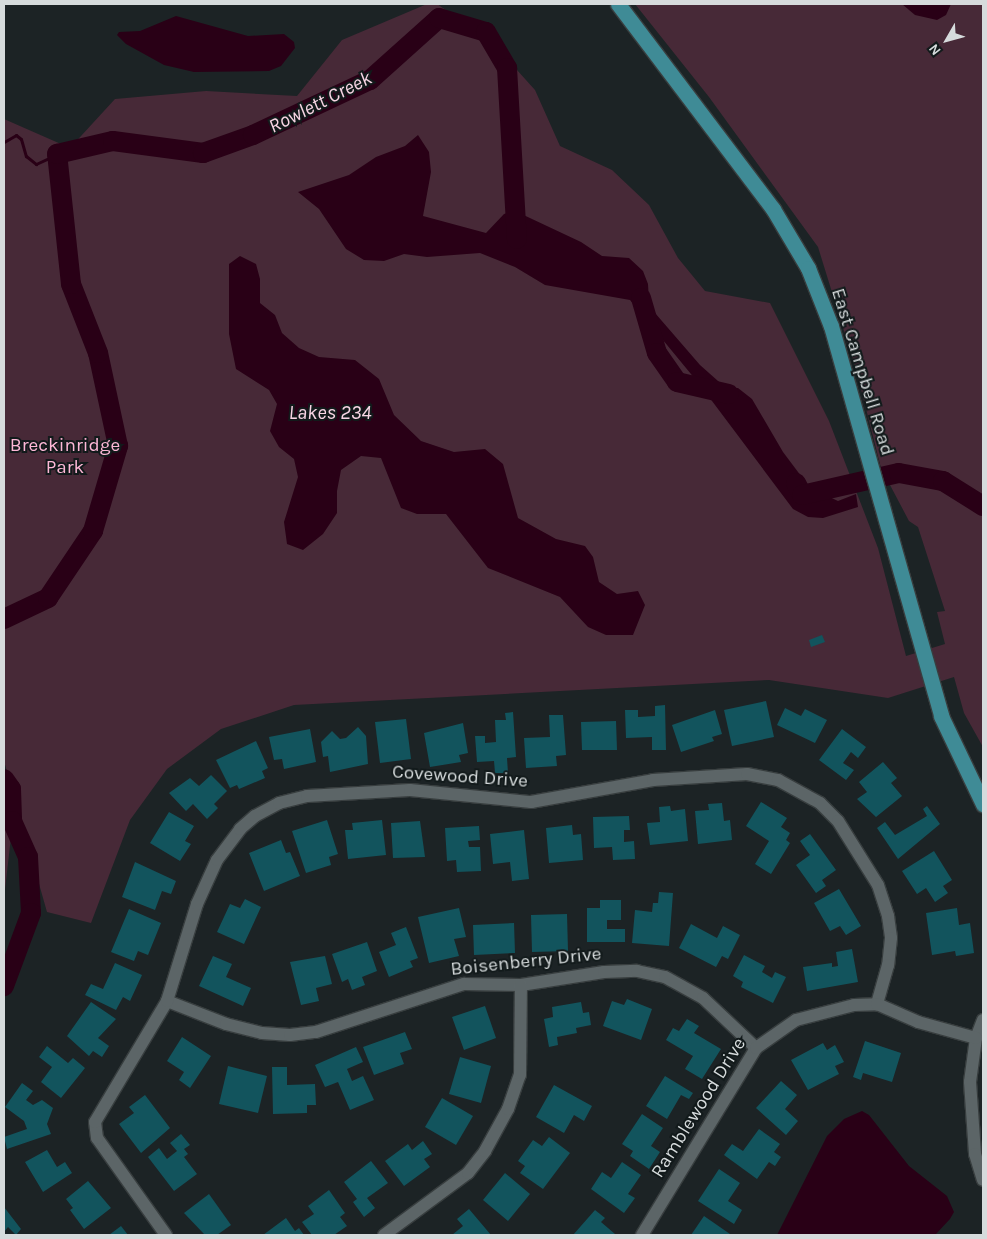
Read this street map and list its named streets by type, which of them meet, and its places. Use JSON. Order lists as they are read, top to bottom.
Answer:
{
  "streets": {
    "main road": ["East Campbell Road"],
    "street": ["Covewood Drive", "Boisenberry Drive", "Ramblewood Drive"]
  },
  "crossings": [
    ["Covewood Drive", "Boisenberry Drive"],
    ["Covewood Drive", "Ramblewood Drive"],
    ["Boisenberry Drive", "Ramblewood Drive"]
  ],
  "water": ["Rowlett Creek", "Lakes 234"],
  "parks": ["Breckinridge Park"],
  "north": "bottom left"
}
